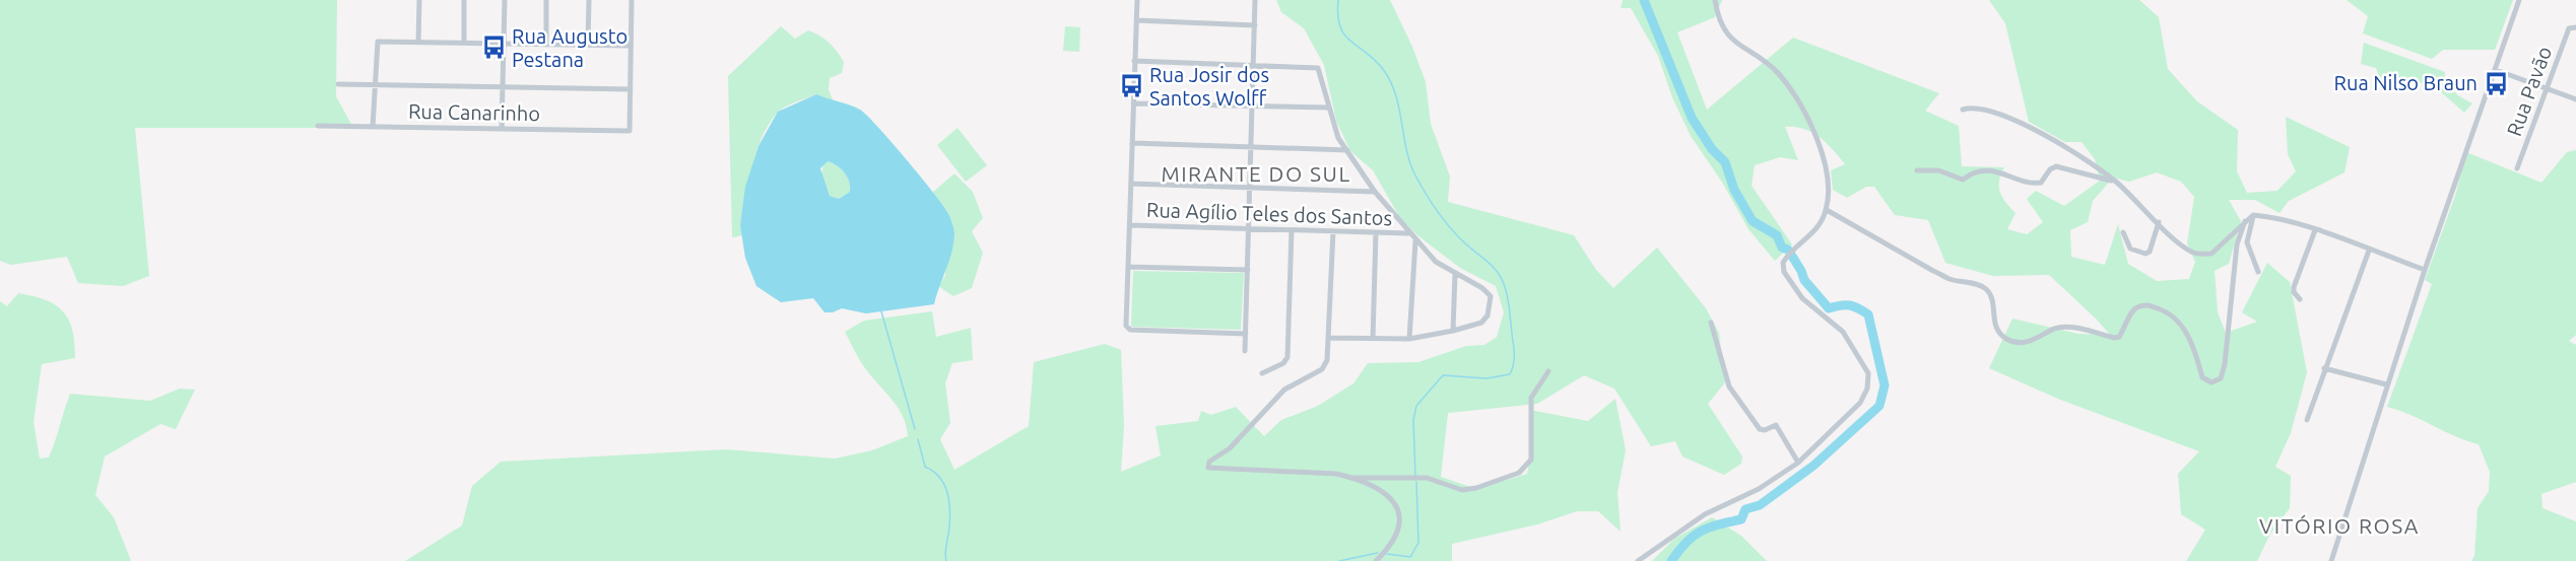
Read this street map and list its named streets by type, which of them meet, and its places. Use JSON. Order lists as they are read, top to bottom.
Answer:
{
  "streets": {
    "street": ["Rua Pavão", "Rua Canarinho", "Rua Agílio Teles dos Santos"]
  },
  "districts": ["MIRANTE DO SUL", "VITÓRIO ROSA"],
  "places": {
    "bus stop": ["Rua Augusto Pestana", "Rua Nilso Braun", "Rua Josir dos Santos Wolff"]
  }
}
